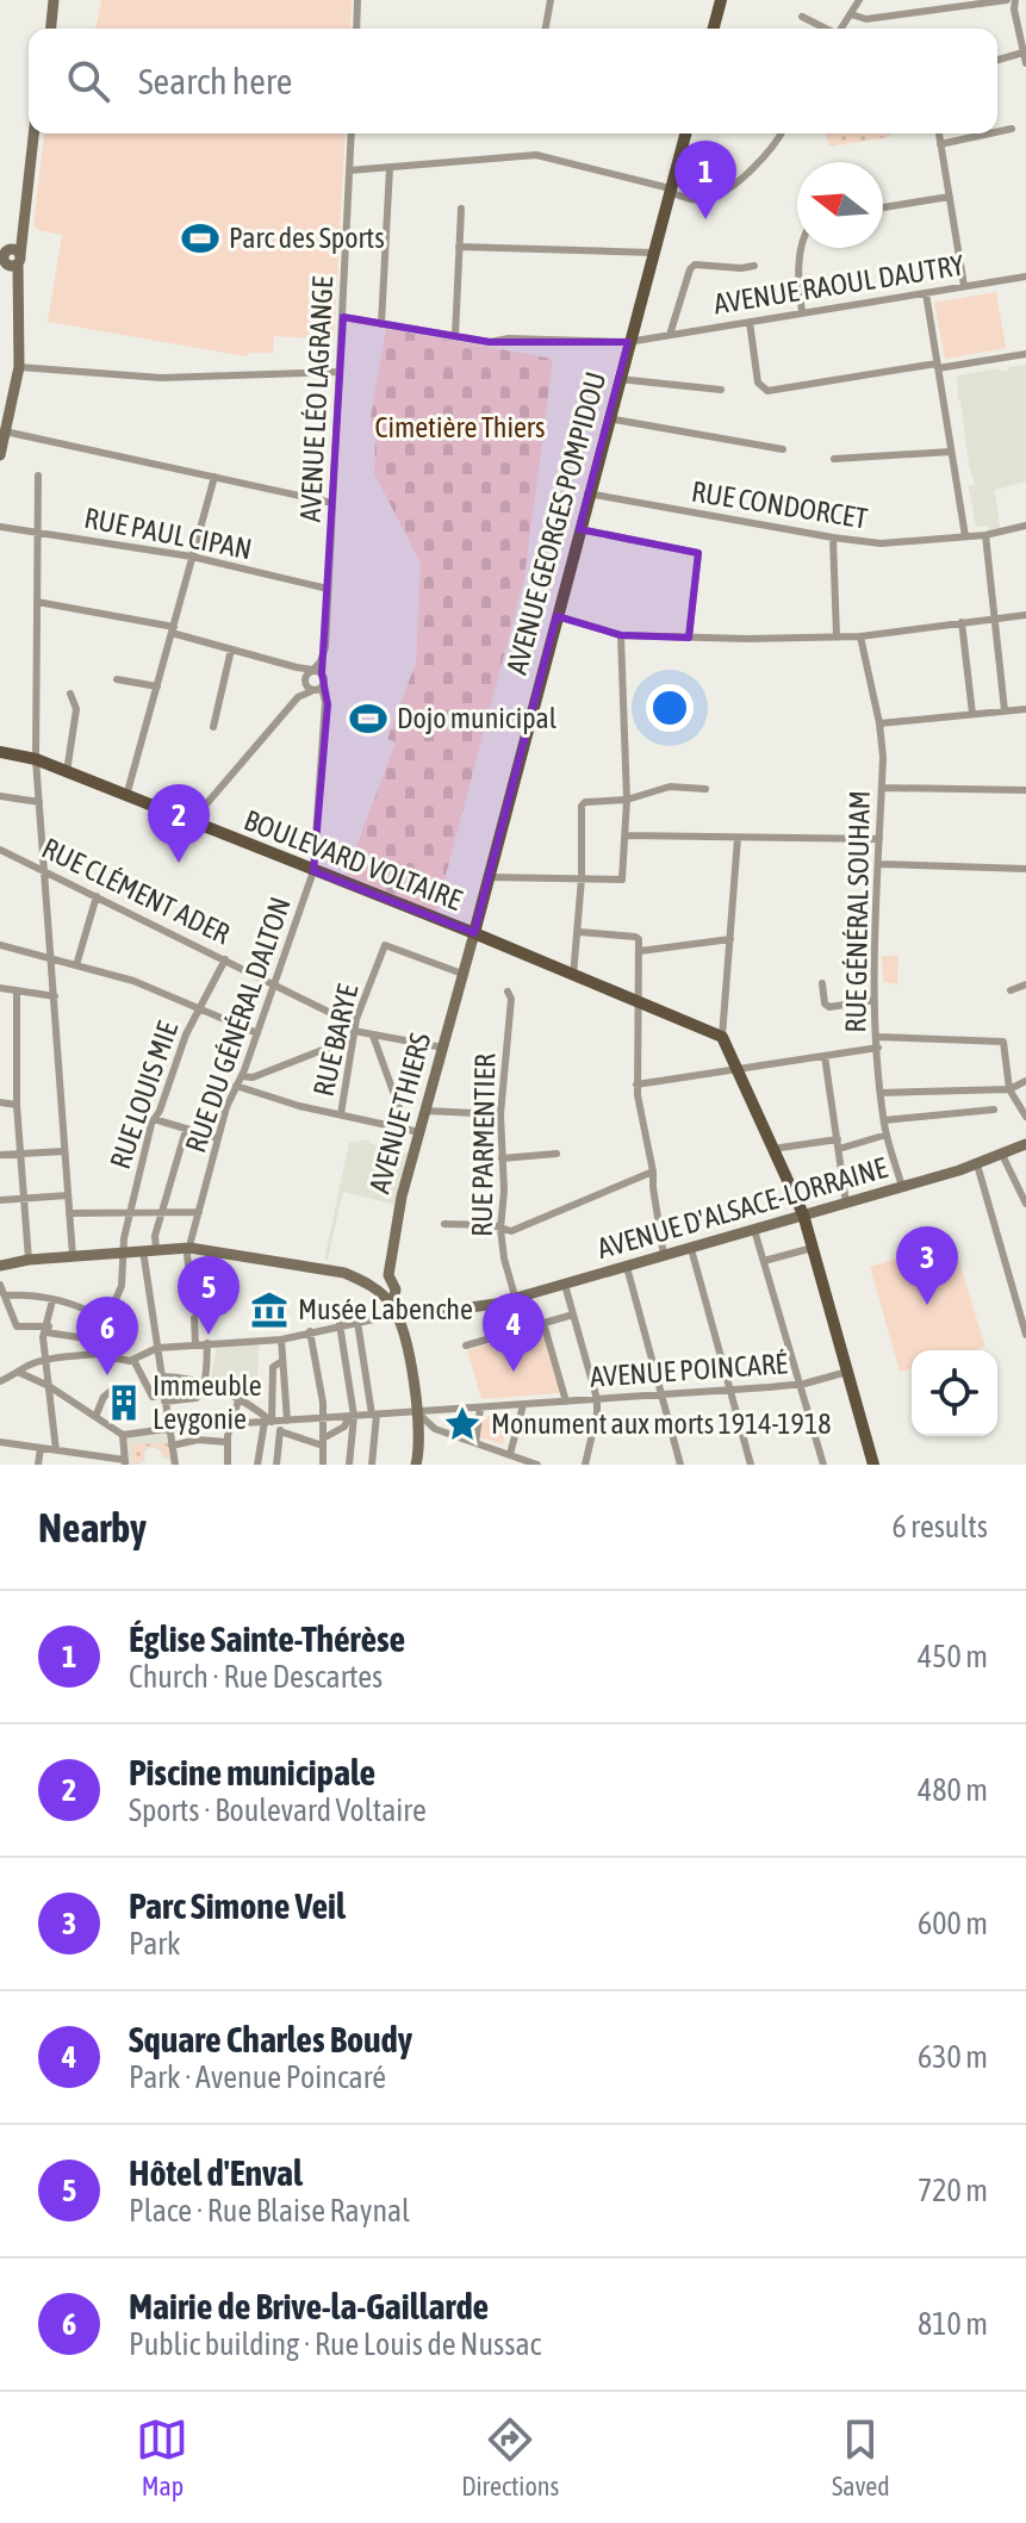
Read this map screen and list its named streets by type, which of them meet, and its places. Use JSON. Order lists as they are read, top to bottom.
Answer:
{
  "streets": {
    "main road": [
      "AVENUE GEORGES POMPIDOU",
      "BOULEVARD VOLTAIRE",
      "AVENUE THIERS",
      "AVENUE D'ALSACE-LORRAINE"
    ],
    "street": [
      "AVENUE RAOUL DAUTRY",
      "AVENUE LÉO LAGRANGE",
      "RUE CONDORCET",
      "RUE PAUL CIPAN",
      "RUE CLÉMENT ADER",
      "RUE GÉNÉRAL SOUHAM",
      "RUE DU GÉNÉRAL DALTON",
      "RUE BARYE",
      "RUE LOUIS MIE",
      "RUE PARMENTIER",
      "AVENUE POINCARÉ"
    ]
  },
  "crossings": [
    ["AVENUE RAOUL DAUTRY", "AVENUE LÉO LAGRANGE"],
    ["AVENUE RAOUL DAUTRY", "AVENUE GEORGES POMPIDOU"],
    ["AVENUE LÉO LAGRANGE", "RUE PAUL CIPAN"],
    ["RUE CONDORCET", "AVENUE GEORGES POMPIDOU"],
    ["AVENUE GEORGES POMPIDOU", "BOULEVARD VOLTAIRE"],
    ["AVENUE GEORGES POMPIDOU", "AVENUE THIERS"],
    ["BOULEVARD VOLTAIRE", "RUE DU GÉNÉRAL DALTON"],
    ["BOULEVARD VOLTAIRE", "AVENUE THIERS"],
    ["RUE CLÉMENT ADER", "RUE DU GÉNÉRAL DALTON"],
    ["RUE CLÉMENT ADER", "RUE BARYE"],
    ["RUE CLÉMENT ADER", "RUE LOUIS MIE"],
    ["RUE CLÉMENT ADER", "AVENUE THIERS"],
    ["RUE GÉNÉRAL SOUHAM", "AVENUE D'ALSACE-LORRAINE"],
    ["RUE BARYE", "AVENUE THIERS"],
    ["AVENUE THIERS", "AVENUE POINCARÉ"],
    ["RUE PARMENTIER", "AVENUE D'ALSACE-LORRAINE"]
  ],
  "parks": ["Cimetière Thiers"],
  "places": {
    "sports": ["Parc des Sports", "Dojo municipal"],
    "museum": ["Musée Labenche"],
    "building": ["Immeuble Leygonie"],
    "place": ["Monument aux morts 1914-1918"]
  },
  "north": "left",
  "page": {
    "search": "Search here",
    "pins": [
      "1",
      "2",
      "3",
      "5",
      "4",
      "6"
    ],
    "heading": ["Nearby", "6 results"],
    "list": [
      {
        "mark": "1",
        "name": "Église Sainte-Thérèse",
        "note": "Church · Rue Descartes",
        "value": "450 m"
      },
      {
        "mark": "2",
        "name": "Piscine municipale",
        "note": "Sports · Boulevard Voltaire",
        "value": "480 m"
      },
      {
        "mark": "3",
        "name": "Parc Simone Veil",
        "note": "Park",
        "value": "600 m"
      },
      {
        "mark": "4",
        "name": "Square Charles Boudy",
        "note": "Park · Avenue Poincaré",
        "value": "630 m"
      },
      {
        "mark": "5",
        "name": "Hôtel d'Enval",
        "note": "Place · Rue Blaise Raynal",
        "value": "720 m"
      },
      {
        "mark": "6",
        "name": "Mairie de Brive-la-Gaillarde",
        "note": "Public building · Rue Louis de Nussac",
        "value": "810 m"
      }
    ],
    "nav": ["Map", "Directions", "Saved"]
  }
}
